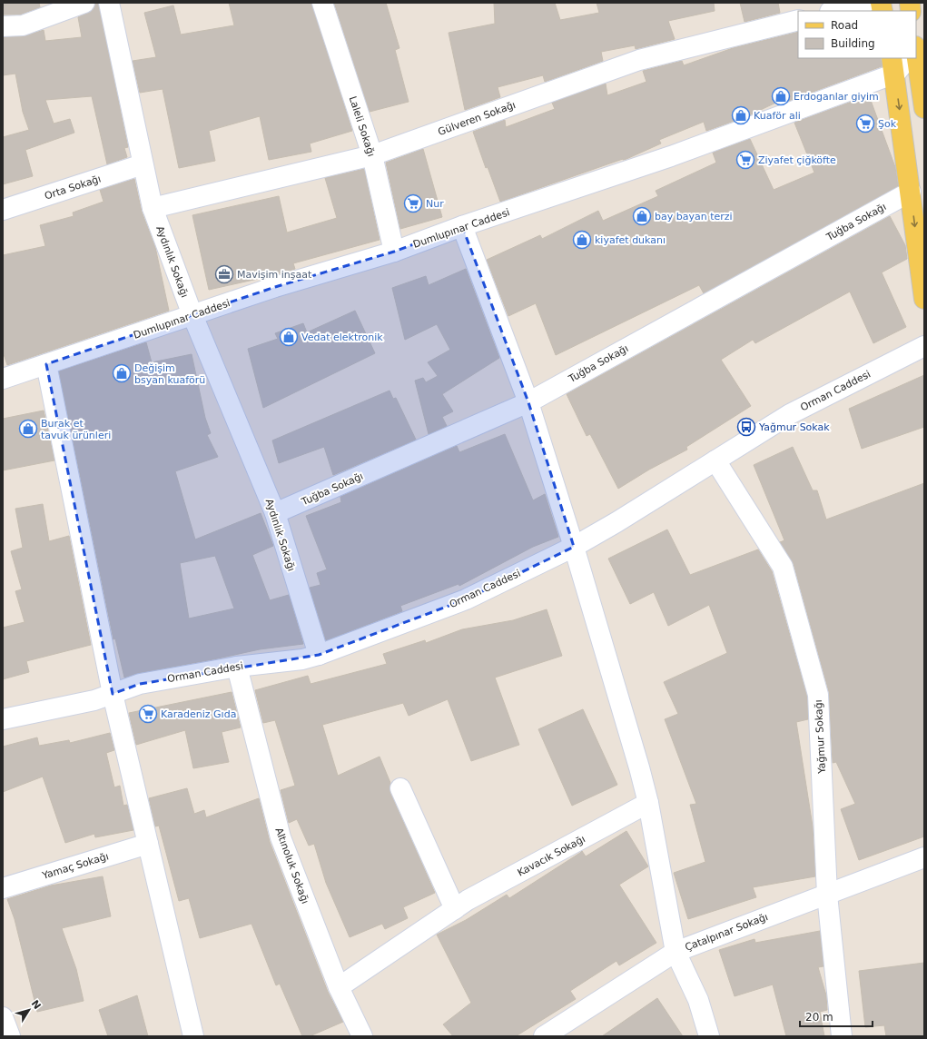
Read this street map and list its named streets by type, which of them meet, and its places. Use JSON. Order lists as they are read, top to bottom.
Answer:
{
  "streets": {
    "street": [
      "Gülveren Sokağı",
      "Laleli Sokağı",
      "Orta Sokağı",
      "Tuğba Sokağı",
      "Dumlupınar Caddesi",
      "Aydınlık Sokağı",
      "Orman Caddesi",
      "Yağmur Sokağı",
      "Kavacık Sokağı",
      "Yamaç Sokağı",
      "Altınoluk Sokağı",
      "Çatalpınar Sokağı"
    ]
  },
  "crossings": [
    ["Gülveren Sokağı", "Laleli Sokağı"],
    ["Gülveren Sokağı", "Aydınlık Sokağı"],
    ["Laleli Sokağı", "Dumlupınar Caddesi"],
    ["Orta Sokağı", "Aydınlık Sokağı"],
    ["Tuğba Sokağı", "Aydınlık Sokağı"],
    ["Dumlupınar Caddesi", "Aydınlık Sokağı"],
    ["Aydınlık Sokağı", "Orman Caddesi"],
    ["Orman Caddesi", "Yağmur Sokağı"],
    ["Orman Caddesi", "Altınoluk Sokağı"],
    ["Yağmur Sokağı", "Çatalpınar Sokağı"],
    ["Kavacık Sokağı", "Altınoluk Sokağı"]
  ],
  "places": {
    "shop": [
      "Erdoganlar giyim",
      "Kuaför ali",
      "bay bayan terzi",
      "kiyafet dukanı",
      "Vedat elektronik",
      "Değişim bsyan kuaförü",
      "Burak et tavuk ürünleri"
    ],
    "supermarket": [
      "Şok",
      "Ziyafet çiğköfte",
      "Nur",
      "Karadeniz Gıda"
    ],
    "office": ["Mavişim inşaat"],
    "bus stop": ["Yağmur Sokak"]
  },
  "legend": ["Road", "Building"],
  "scale_bar": "20 m",
  "north": "top right"
}
